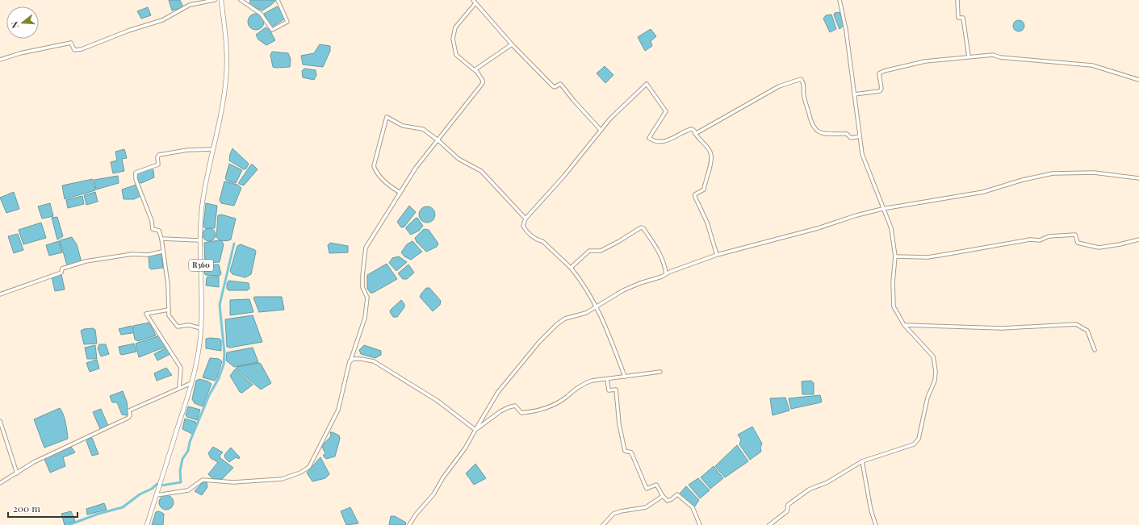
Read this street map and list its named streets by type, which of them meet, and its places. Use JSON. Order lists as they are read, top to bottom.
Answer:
{
  "streets": {
    "main road": ["R360"]
  },
  "scale_bar": "200 m",
  "north": "left"
}
